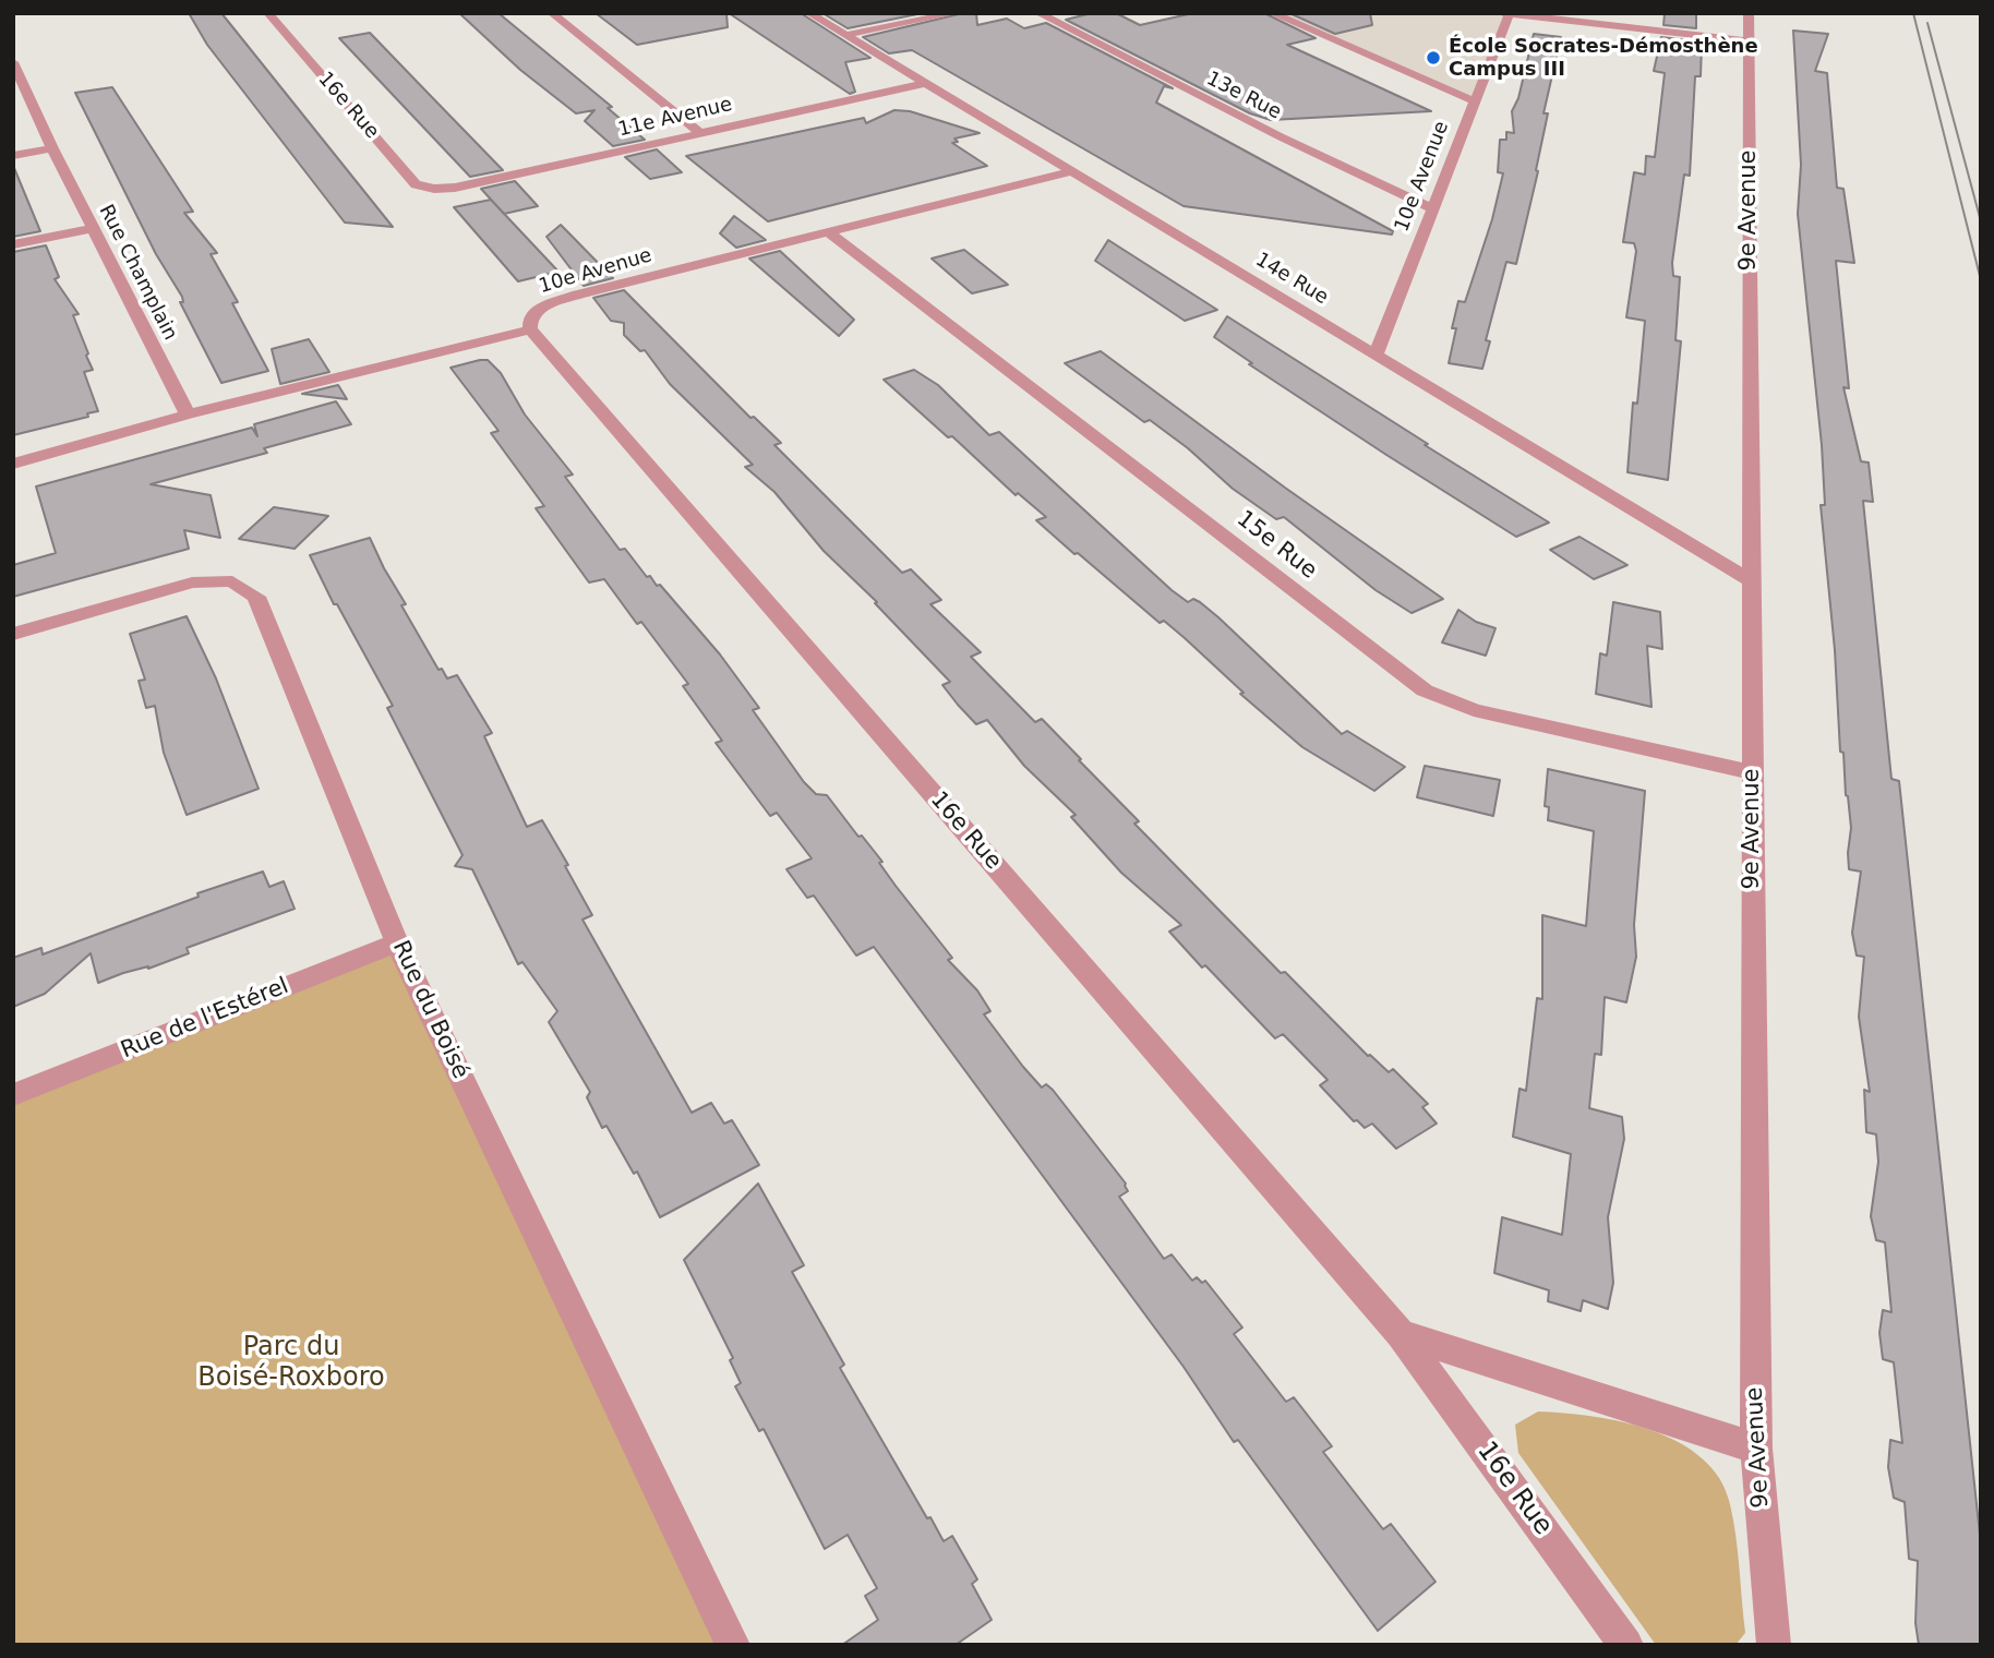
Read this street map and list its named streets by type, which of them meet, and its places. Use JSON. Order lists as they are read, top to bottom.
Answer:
{
  "streets": {
    "street": [
      "13e Rue",
      "16e Rue",
      "11e Avenue",
      "10e Avenue",
      "9e Avenue",
      "Rue Champlain",
      "14e Rue",
      "15e Rue",
      "Rue du Boisé",
      "Rue de l'Estérel"
    ]
  },
  "crossings": [
    ["13e Rue", "10e Avenue"],
    ["16e Rue", "11e Avenue"],
    ["16e Rue", "10e Avenue"],
    ["11e Avenue", "14e Rue"],
    ["10e Avenue", "Rue Champlain"],
    ["10e Avenue", "14e Rue"],
    ["10e Avenue", "15e Rue"],
    ["9e Avenue", "14e Rue"],
    ["9e Avenue", "15e Rue"],
    ["Rue du Boisé", "Rue de l'Estérel"]
  ],
  "parks": ["Parc du Boisé-Roxboro"],
  "places": ["École Socrates-Démosthène Campus III"]
}
